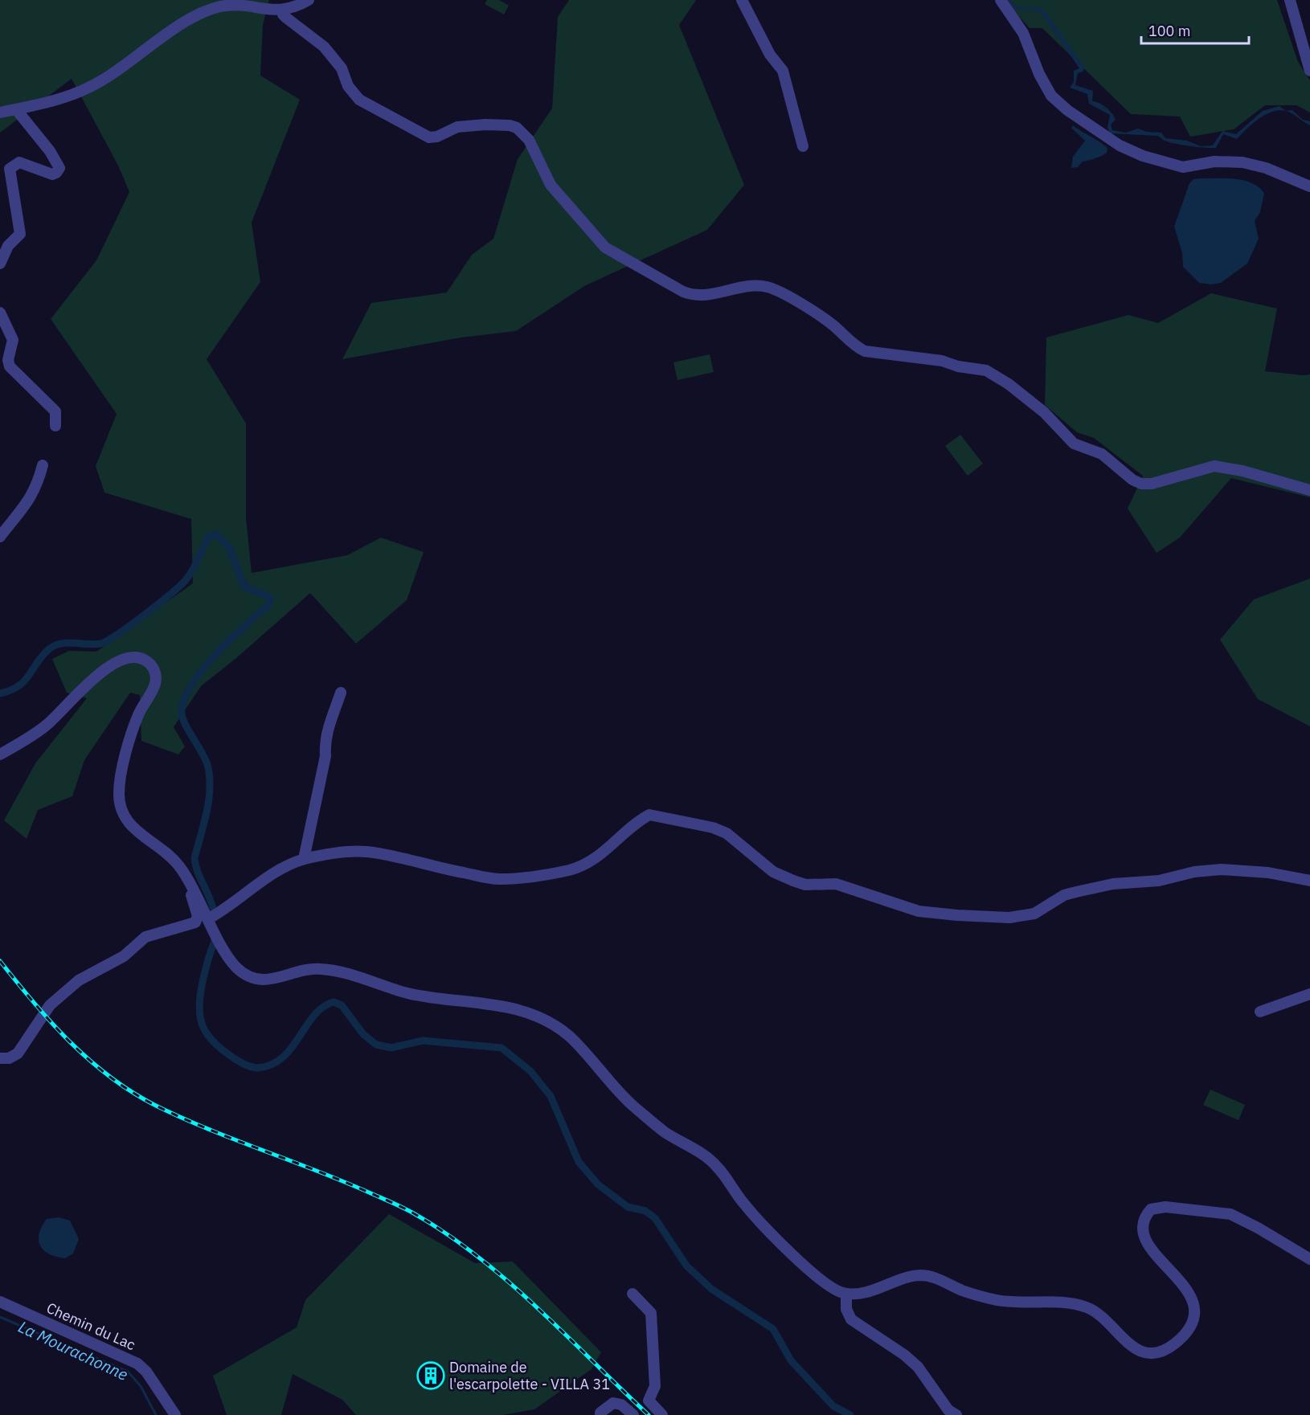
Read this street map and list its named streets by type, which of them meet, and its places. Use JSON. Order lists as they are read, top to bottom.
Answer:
{
  "streets": {
    "street": ["Chemin du Lac"]
  },
  "water": ["La Mourachonne"],
  "places": {
    "building": ["Domaine de l'escarpolette - VILLA 31"]
  },
  "scale_bar": "100 m"
}
